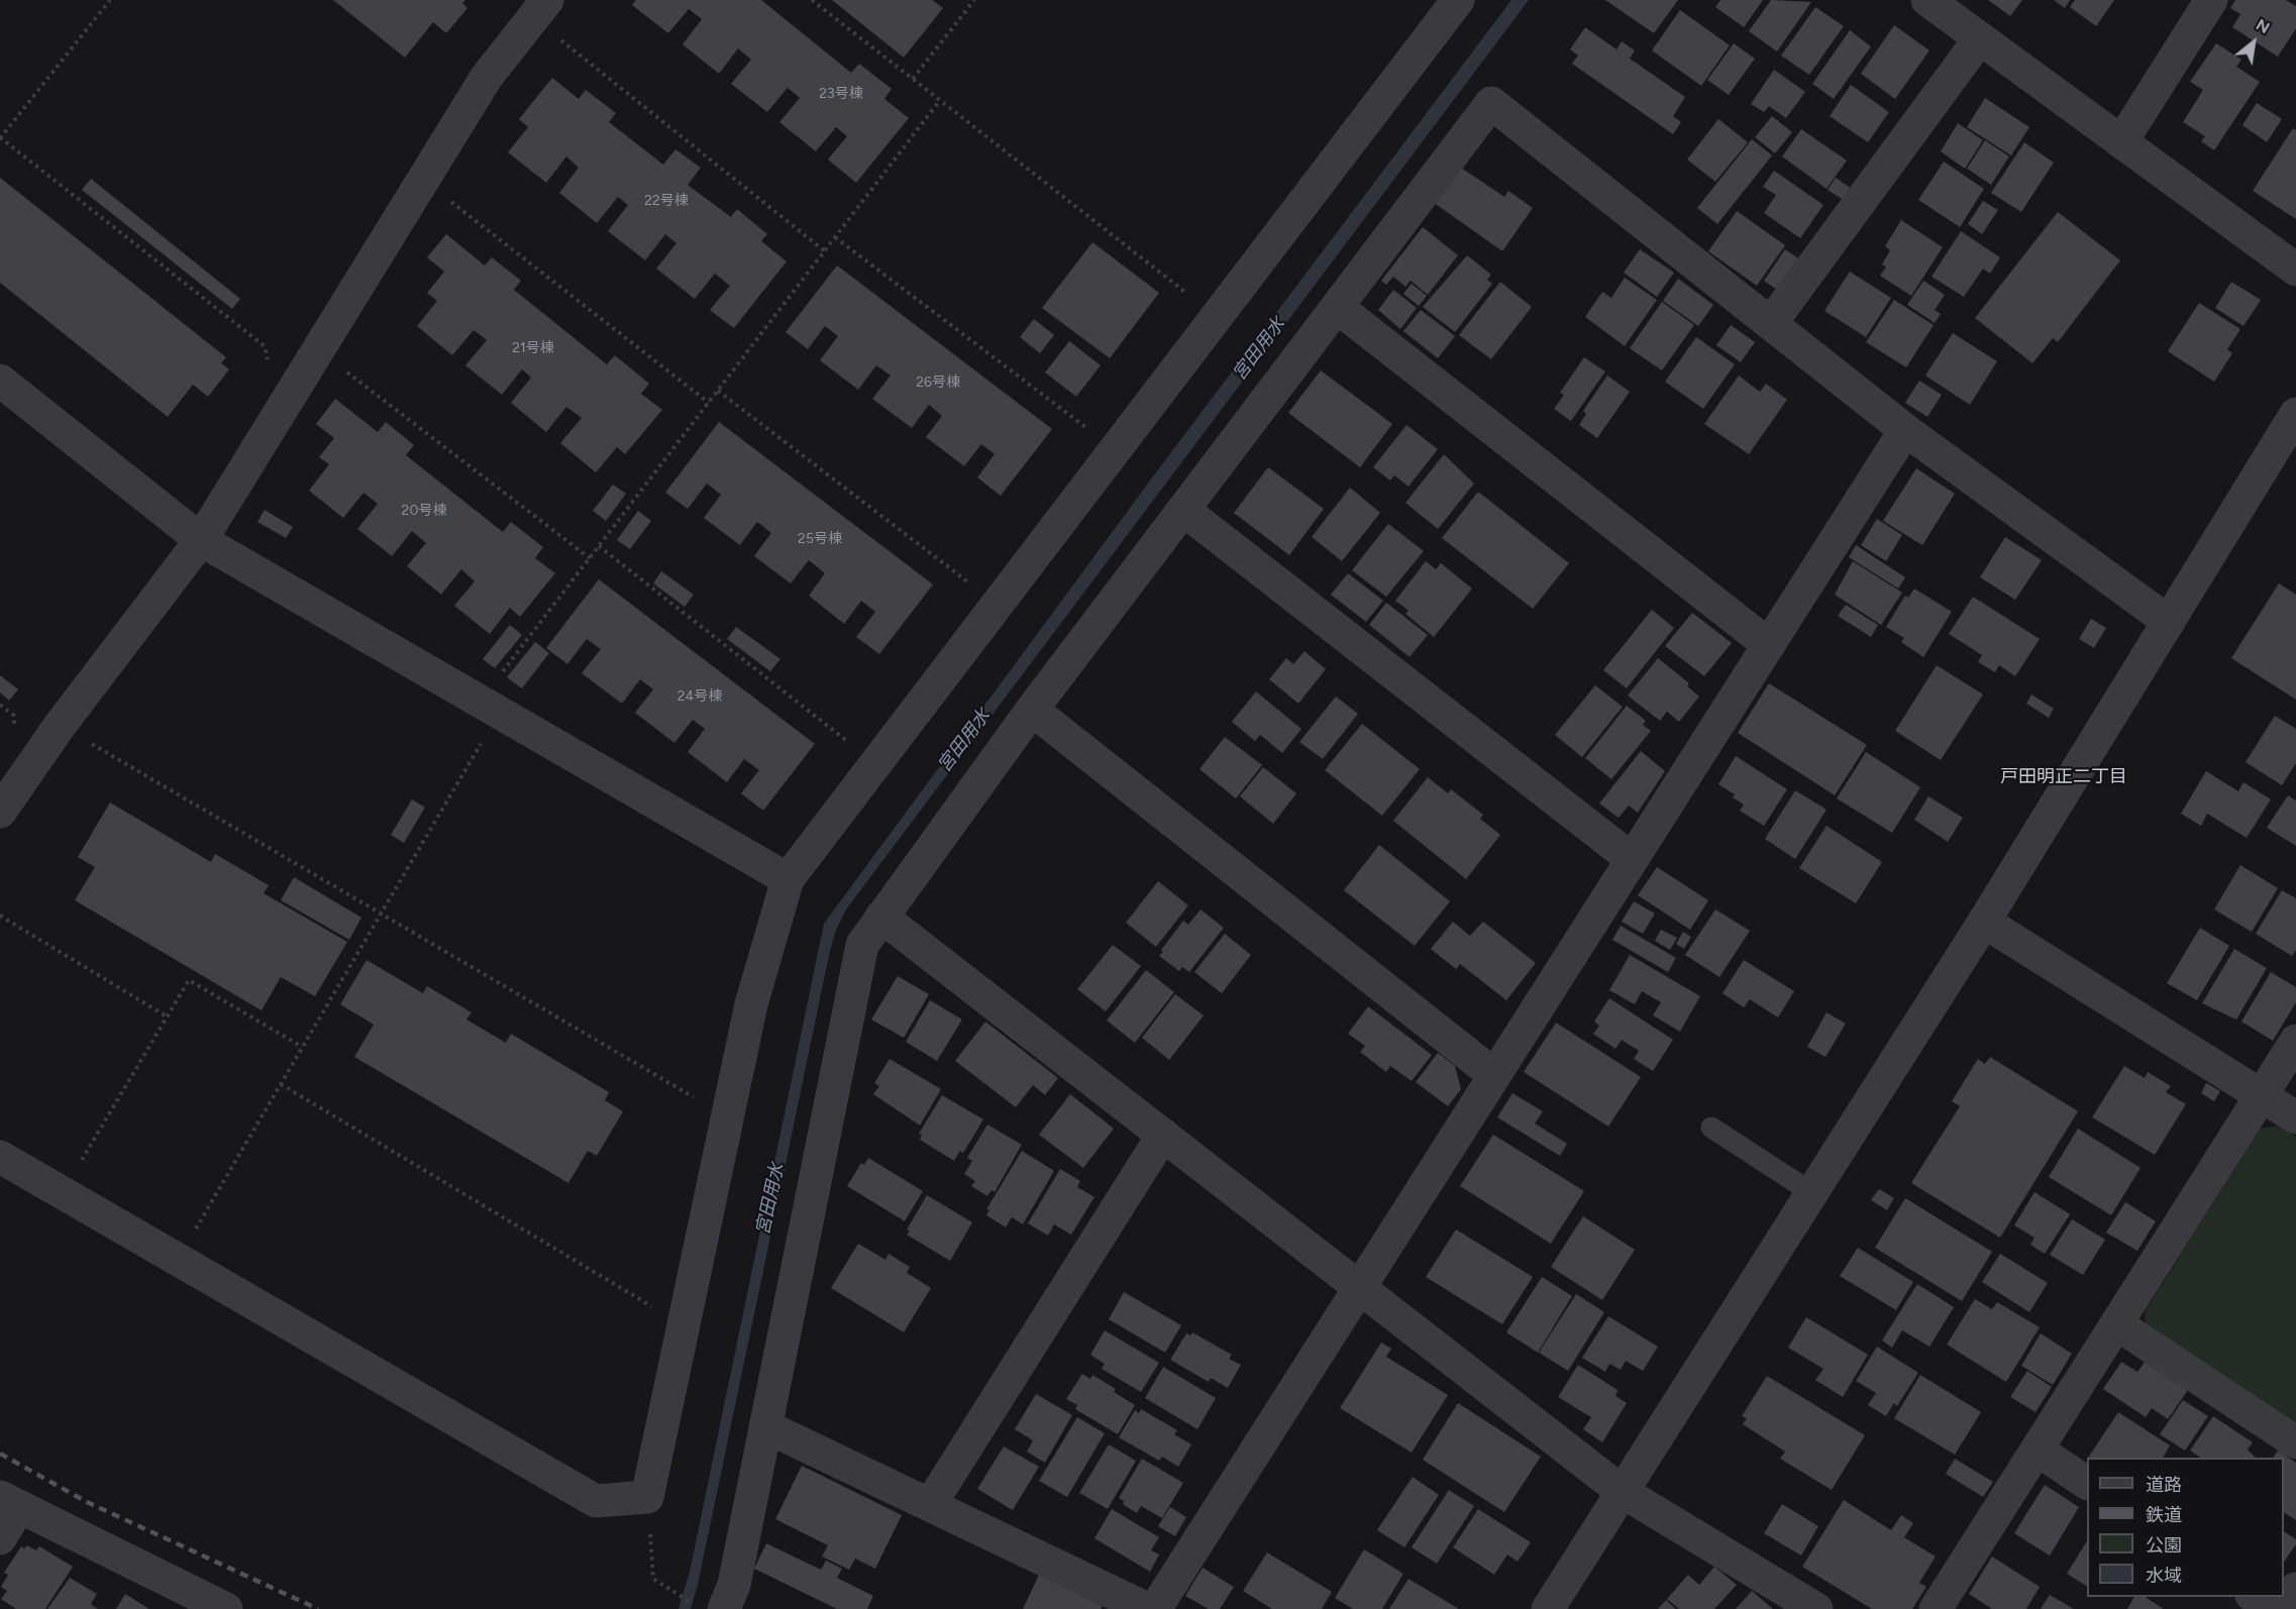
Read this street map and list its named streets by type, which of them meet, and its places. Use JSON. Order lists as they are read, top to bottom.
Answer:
{
  "districts": ["戸田明正二丁目"],
  "water": ["宮田用水"],
  "house_numbers": [
    "23号棟",
    "22号棟",
    "21号棟",
    "26号棟",
    "20号棟",
    "25号棟",
    "24号棟"
  ],
  "legend": [
    "道路",
    "鉄道",
    "公園",
    "水域"
  ],
  "north": "top right"
}
